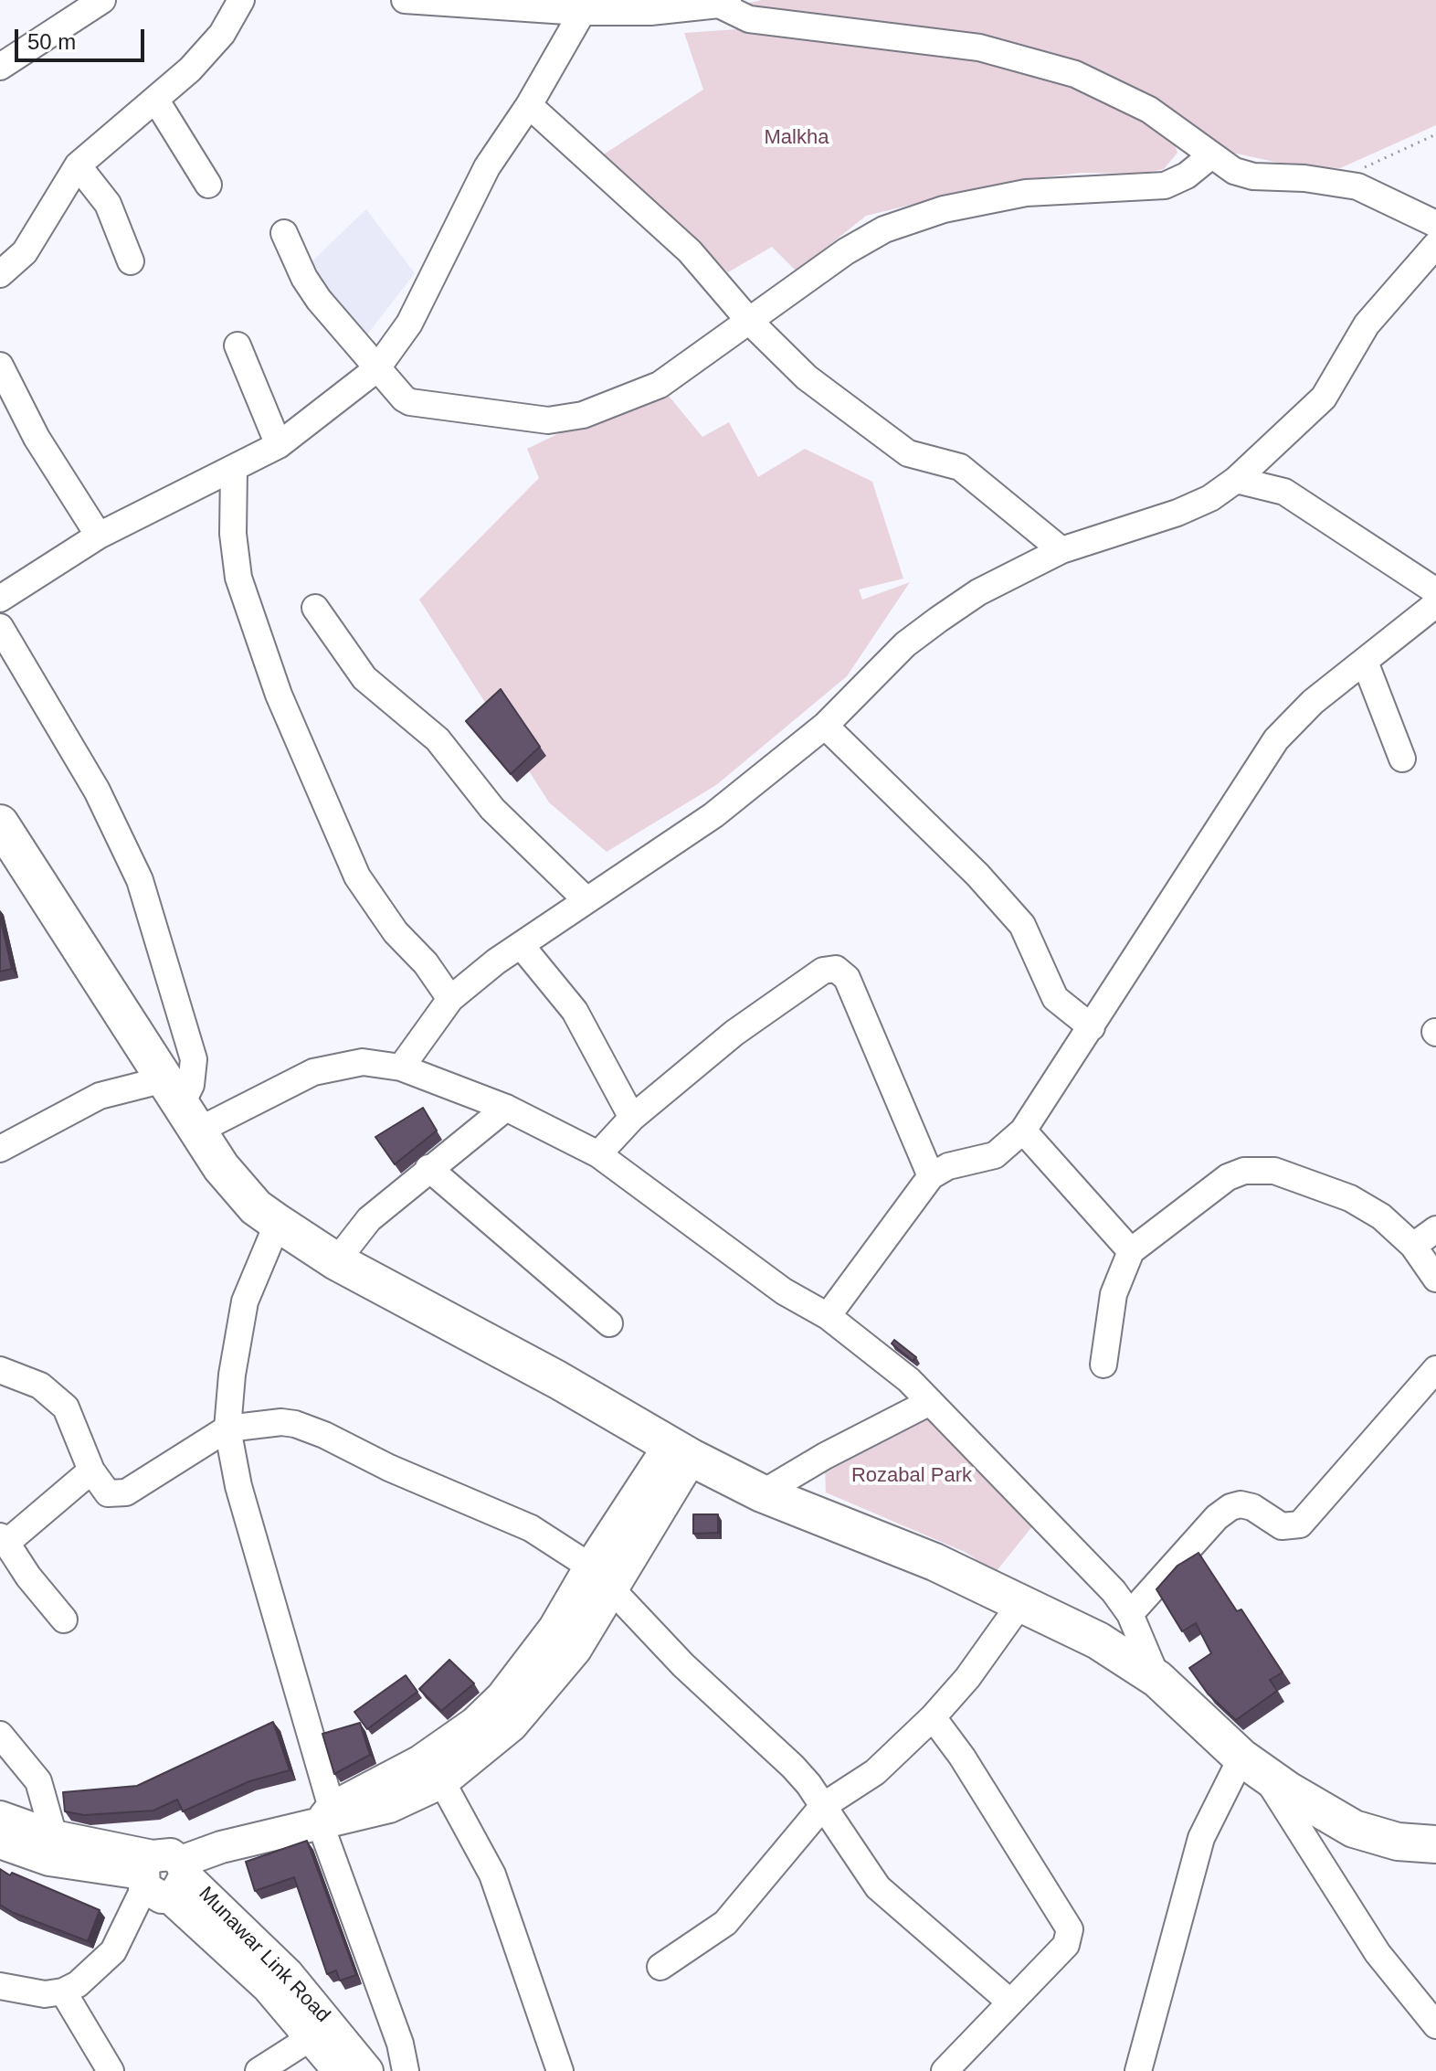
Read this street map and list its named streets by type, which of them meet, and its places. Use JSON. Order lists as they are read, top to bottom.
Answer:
{
  "streets": {
    "main road": ["Munawar Link Road"]
  },
  "parks": ["Malkha", "Rozabal Park"],
  "scale_bar": "50 m"
}
